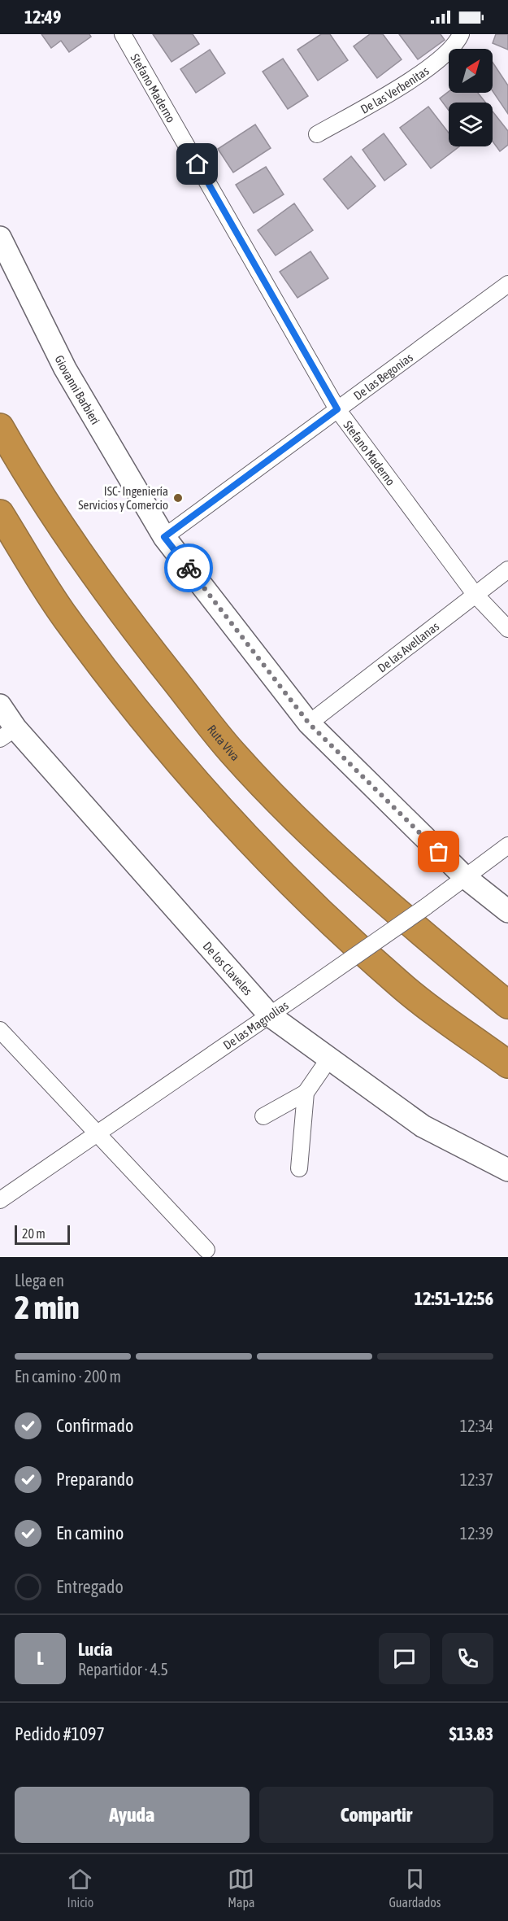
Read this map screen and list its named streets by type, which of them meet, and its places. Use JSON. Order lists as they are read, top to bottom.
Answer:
{
  "streets": {
    "highway": ["Ruta Viva"],
    "main road": ["Giovanni Barbieri", "De los Claveles"],
    "street": [
      "Stefano Maderno",
      "De las Verbenitas",
      "De las Begonias",
      "De las Avellanas",
      "De las Magnolias"
    ]
  },
  "crossings": [
    ["Stefano Maderno", "De las Begonias"],
    ["Stefano Maderno", "De las Avellanas"],
    ["De las Begonias", "Giovanni Barbieri"],
    ["Giovanni Barbieri", "De las Avellanas"],
    ["De los Claveles", "De las Magnolias"]
  ],
  "places": ["ISC- Ingeniería Servicios y Comercio"],
  "scale_bar": "20 m",
  "north": "top right",
  "page": {
    "status": "12:49",
    "scale": "20 m",
    "heading": ["2 min", "Llega en", "12:51–12:56"],
    "panel": [
      "Lucía",
      "Repartidor · 4.5",
      "Pedido #1097",
      "$13.83"
    ],
    "bar": "En camino · 200 m",
    "list": [
      ["Confirmado", "12:34"],
      ["Preparando", "12:37"],
      ["En camino", "12:39"],
      "Entregado"
    ],
    "round": "L",
    "buttons": ["Ayuda", "Compartir"],
    "tabs": ["Inicio", "Mapa", "Guardados"]
  }
}
